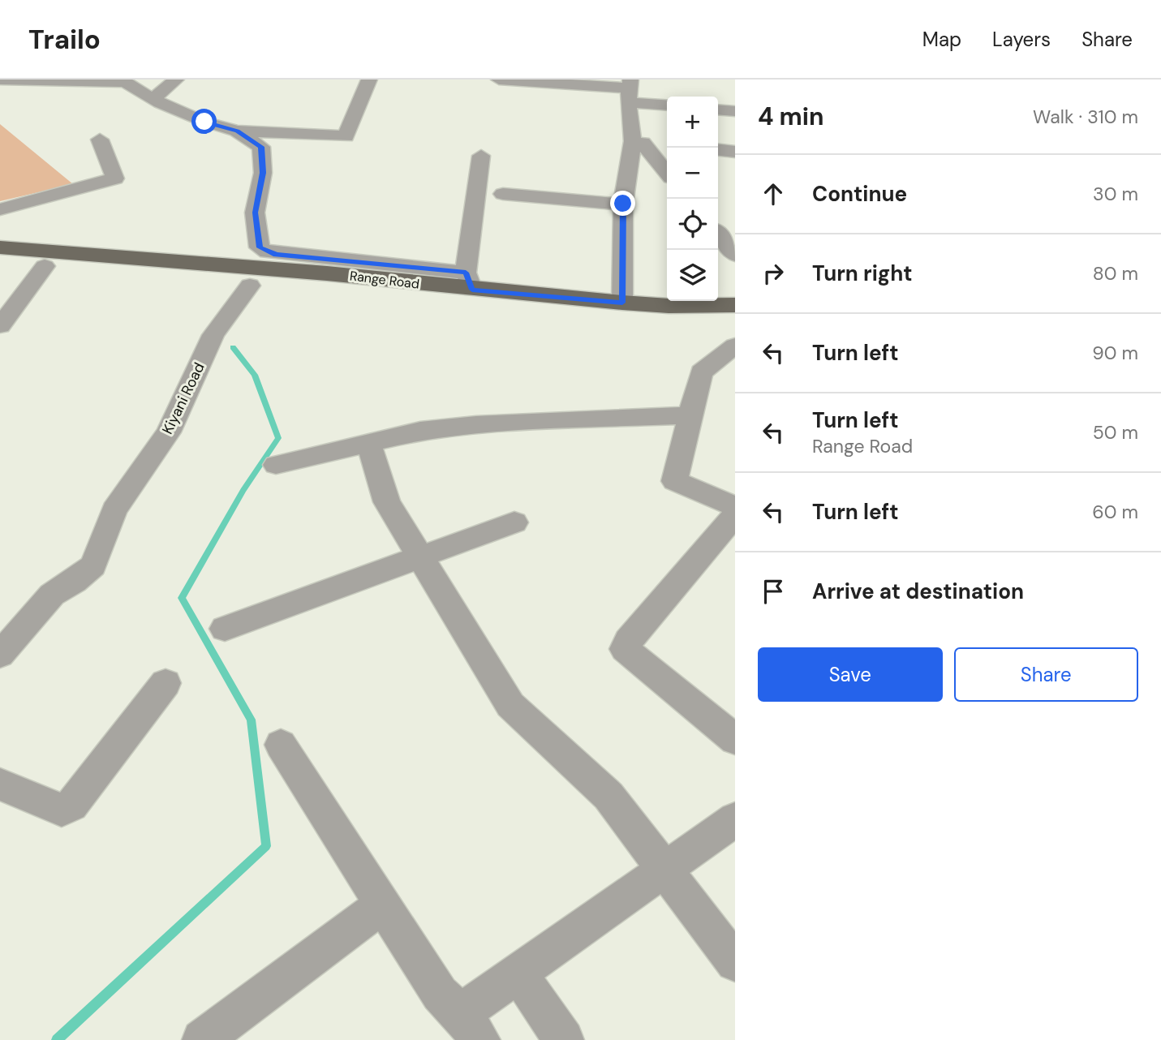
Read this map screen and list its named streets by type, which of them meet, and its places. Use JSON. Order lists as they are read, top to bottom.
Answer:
{
  "streets": {
    "main road": ["Range Road"],
    "street": ["Kiyani Road"]
  },
  "page": {
    "header": "Trailo",
    "nav": ["Map", "Layers", "Share"],
    "heading": ["4 min", "Walk · 310 m"],
    "map_buttons": ["+", "−"],
    "list": [
      ["Continue", "30 m"],
      ["Turn right", "80 m"],
      ["Turn left", "90 m"],
      ["Turn left", "Range Road", "50 m"],
      ["Turn left", "60 m"],
      "Arrive at destination"
    ],
    "buttons": ["Save", "Share"]
  }
}
